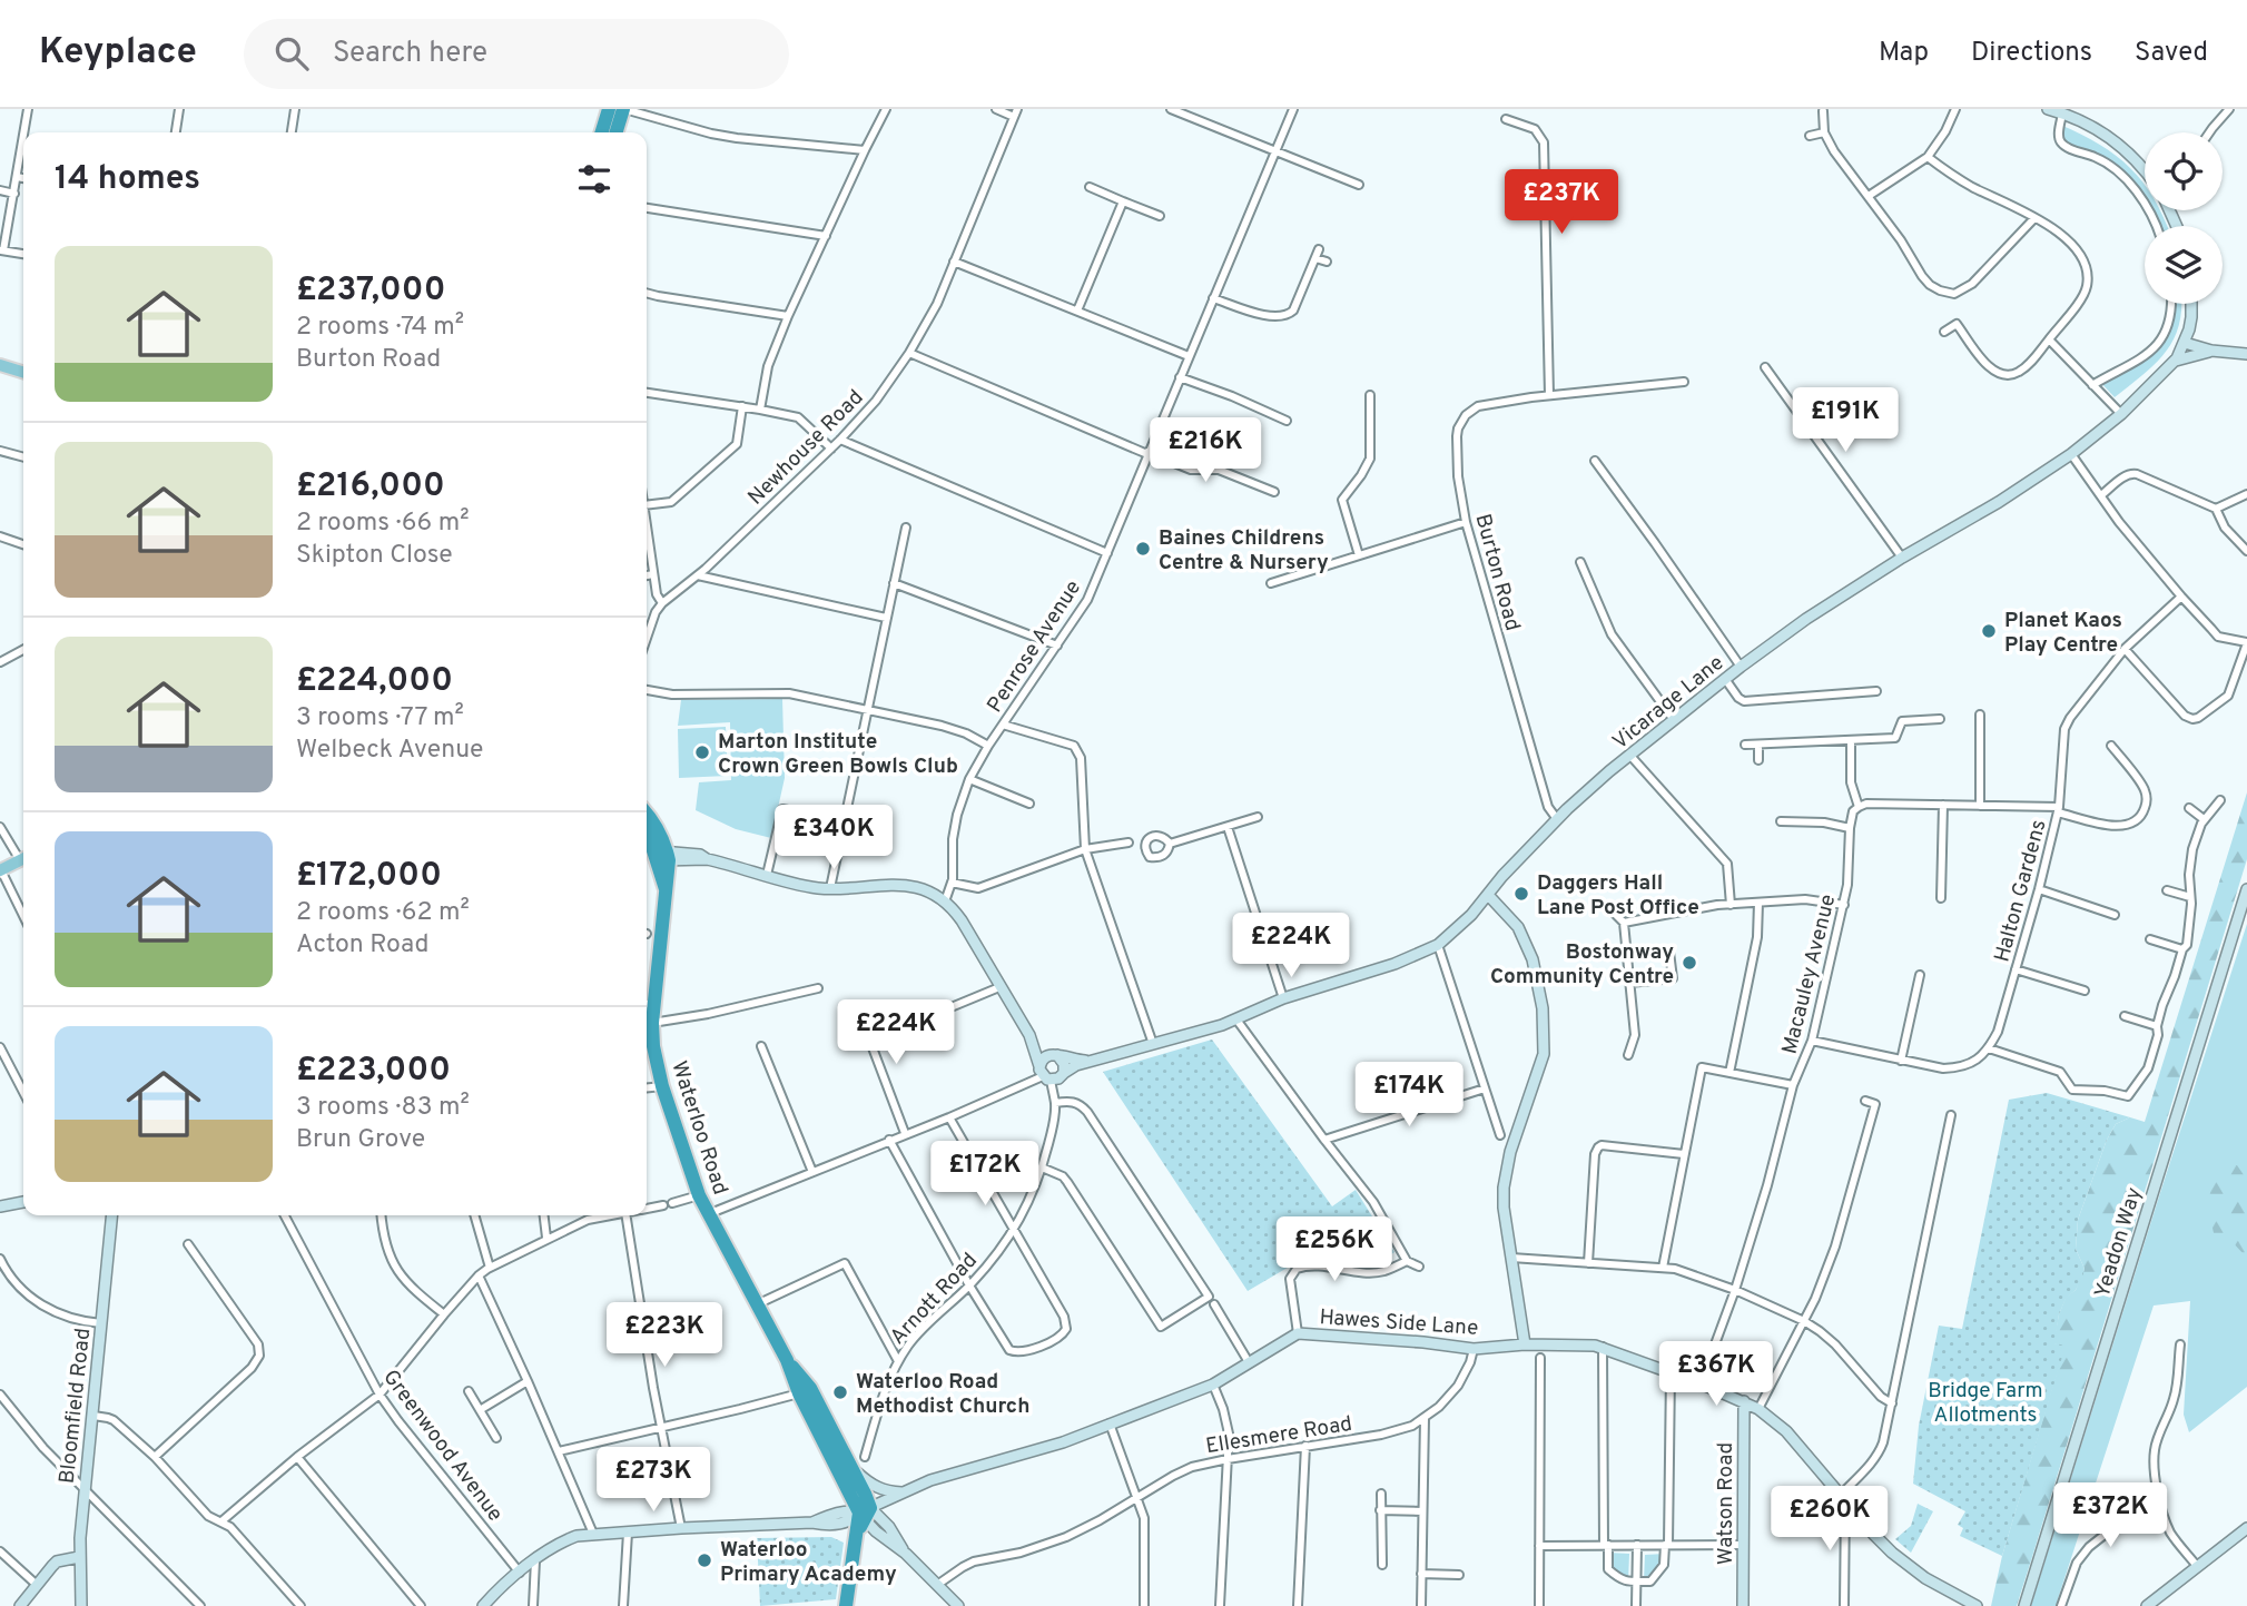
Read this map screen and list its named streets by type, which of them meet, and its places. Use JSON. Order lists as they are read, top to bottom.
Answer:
{
  "streets": {
    "highway": ["Waterloo Road"],
    "street": [
      "Newhouse Road",
      "Burton Road",
      "Penrose Avenue",
      "Vicarage Lane",
      "Halton Gardens",
      "Macauley Avenue",
      "Yeadon Way",
      "Arnott Road",
      "Hawes Side Lane",
      "Bloomfield Road",
      "Ellesmere Road",
      "Greenwood Avenue",
      "Watson Road"
    ]
  },
  "crossings": [
    ["Burton Road", "Vicarage Lane"],
    ["Vicarage Lane", "Arnott Road"],
    ["Macauley Avenue", "Hawes Side Lane"],
    ["Waterloo Road", "Hawes Side Lane"],
    ["Hawes Side Lane", "Ellesmere Road"],
    ["Hawes Side Lane", "Greenwood Avenue"],
    ["Hawes Side Lane", "Watson Road"]
  ],
  "parks": ["Bridge Farm Allotments"],
  "places": [
    "Baines Childrens Centre & Nursery",
    "Planet Kaos Play Centre",
    "Marton Institute Crown Green Bowls Club",
    "Daggers Hall Lane Post Office",
    "Bostonway Community Centre",
    "Waterloo Road Methodist Church",
    "Waterloo Primary Academy"
  ],
  "page": {
    "header": "Keyplace",
    "search": "Search here",
    "nav": ["Map", "Directions", "Saved"],
    "heading": "14 homes",
    "price": [
      "£237K",
      "£191K",
      "£216K",
      "£340K",
      "£224K",
      "£224K",
      "£174K",
      "£172K",
      "£256K",
      "£223K",
      "£367K",
      "£273K",
      "£372K",
      "£260K"
    ],
    "list": [
      {
        "name": "£237,000",
        "note": "2 rooms · 74 m² · Burton Road"
      },
      {
        "name": "£216,000",
        "note": "2 rooms · 66 m² · Skipton Close"
      },
      {
        "name": "£224,000",
        "note": "3 rooms · 77 m² · Welbeck Avenue"
      },
      {
        "name": "£172,000",
        "note": "2 rooms · 62 m² · Acton Road"
      },
      {
        "name": "£223,000",
        "note": "3 rooms · 83 m² · Brun Grove"
      }
    ]
  }
}
